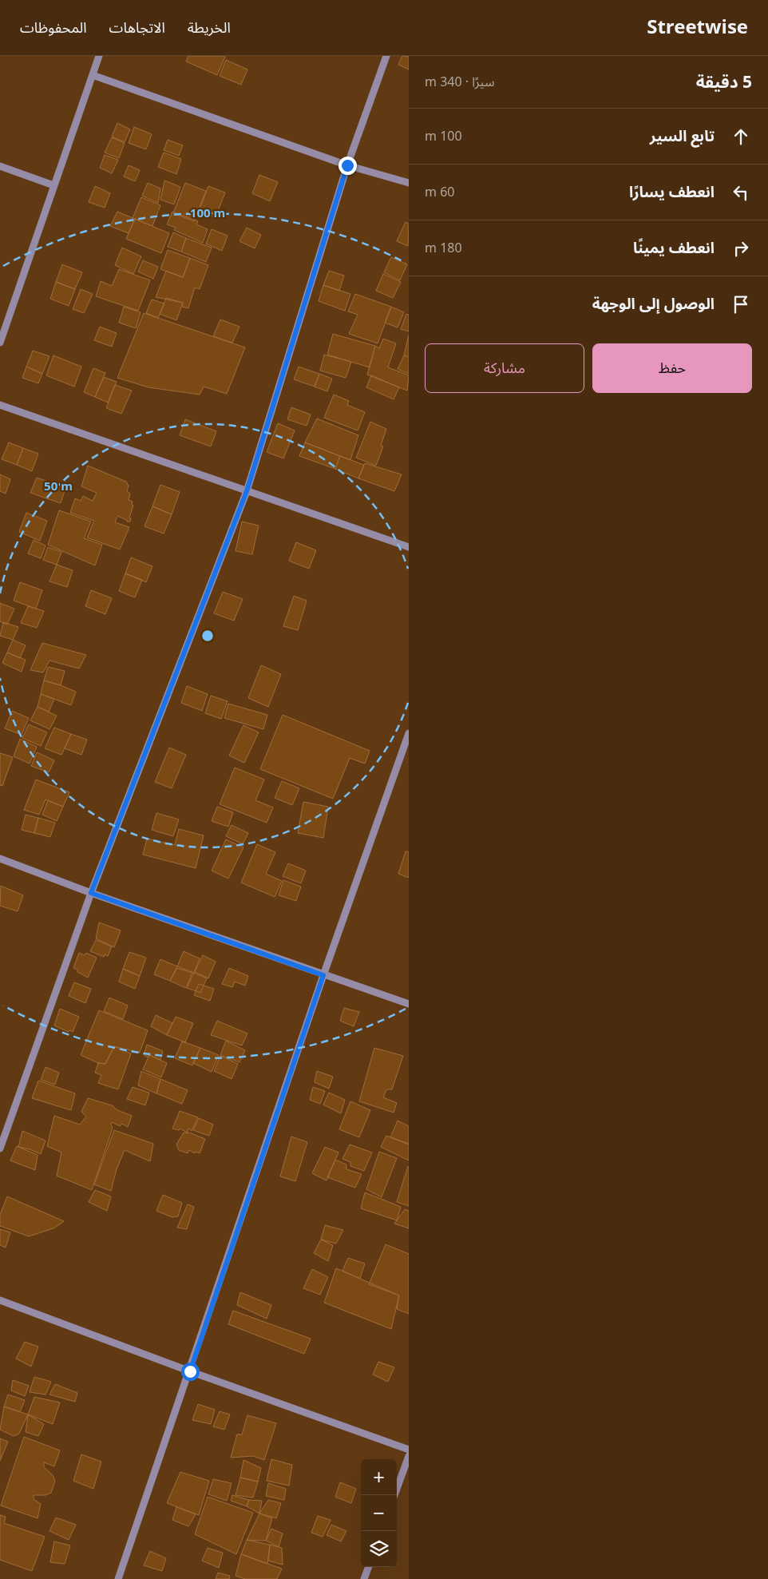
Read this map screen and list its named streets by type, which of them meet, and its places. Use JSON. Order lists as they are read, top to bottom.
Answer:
{
  "page": {
    "header": "Streetwise",
    "nav": ["الخريطة", "الاتجاهات", "المحفوظات"],
    "heading": ["5 دقيقة", "سيرًا · 340 m"],
    "list": [
      ["تابع السير", "100 m"],
      ["انعطف يسارًا", "60 m"],
      ["انعطف يمينًا", "180 m"],
      "الوصول إلى الوجهة"
    ],
    "buttons": ["حفظ", "مشاركة"],
    "map_buttons": ["+", "−"]
  },
  "rings": ["100 m", "50 m"]
}
